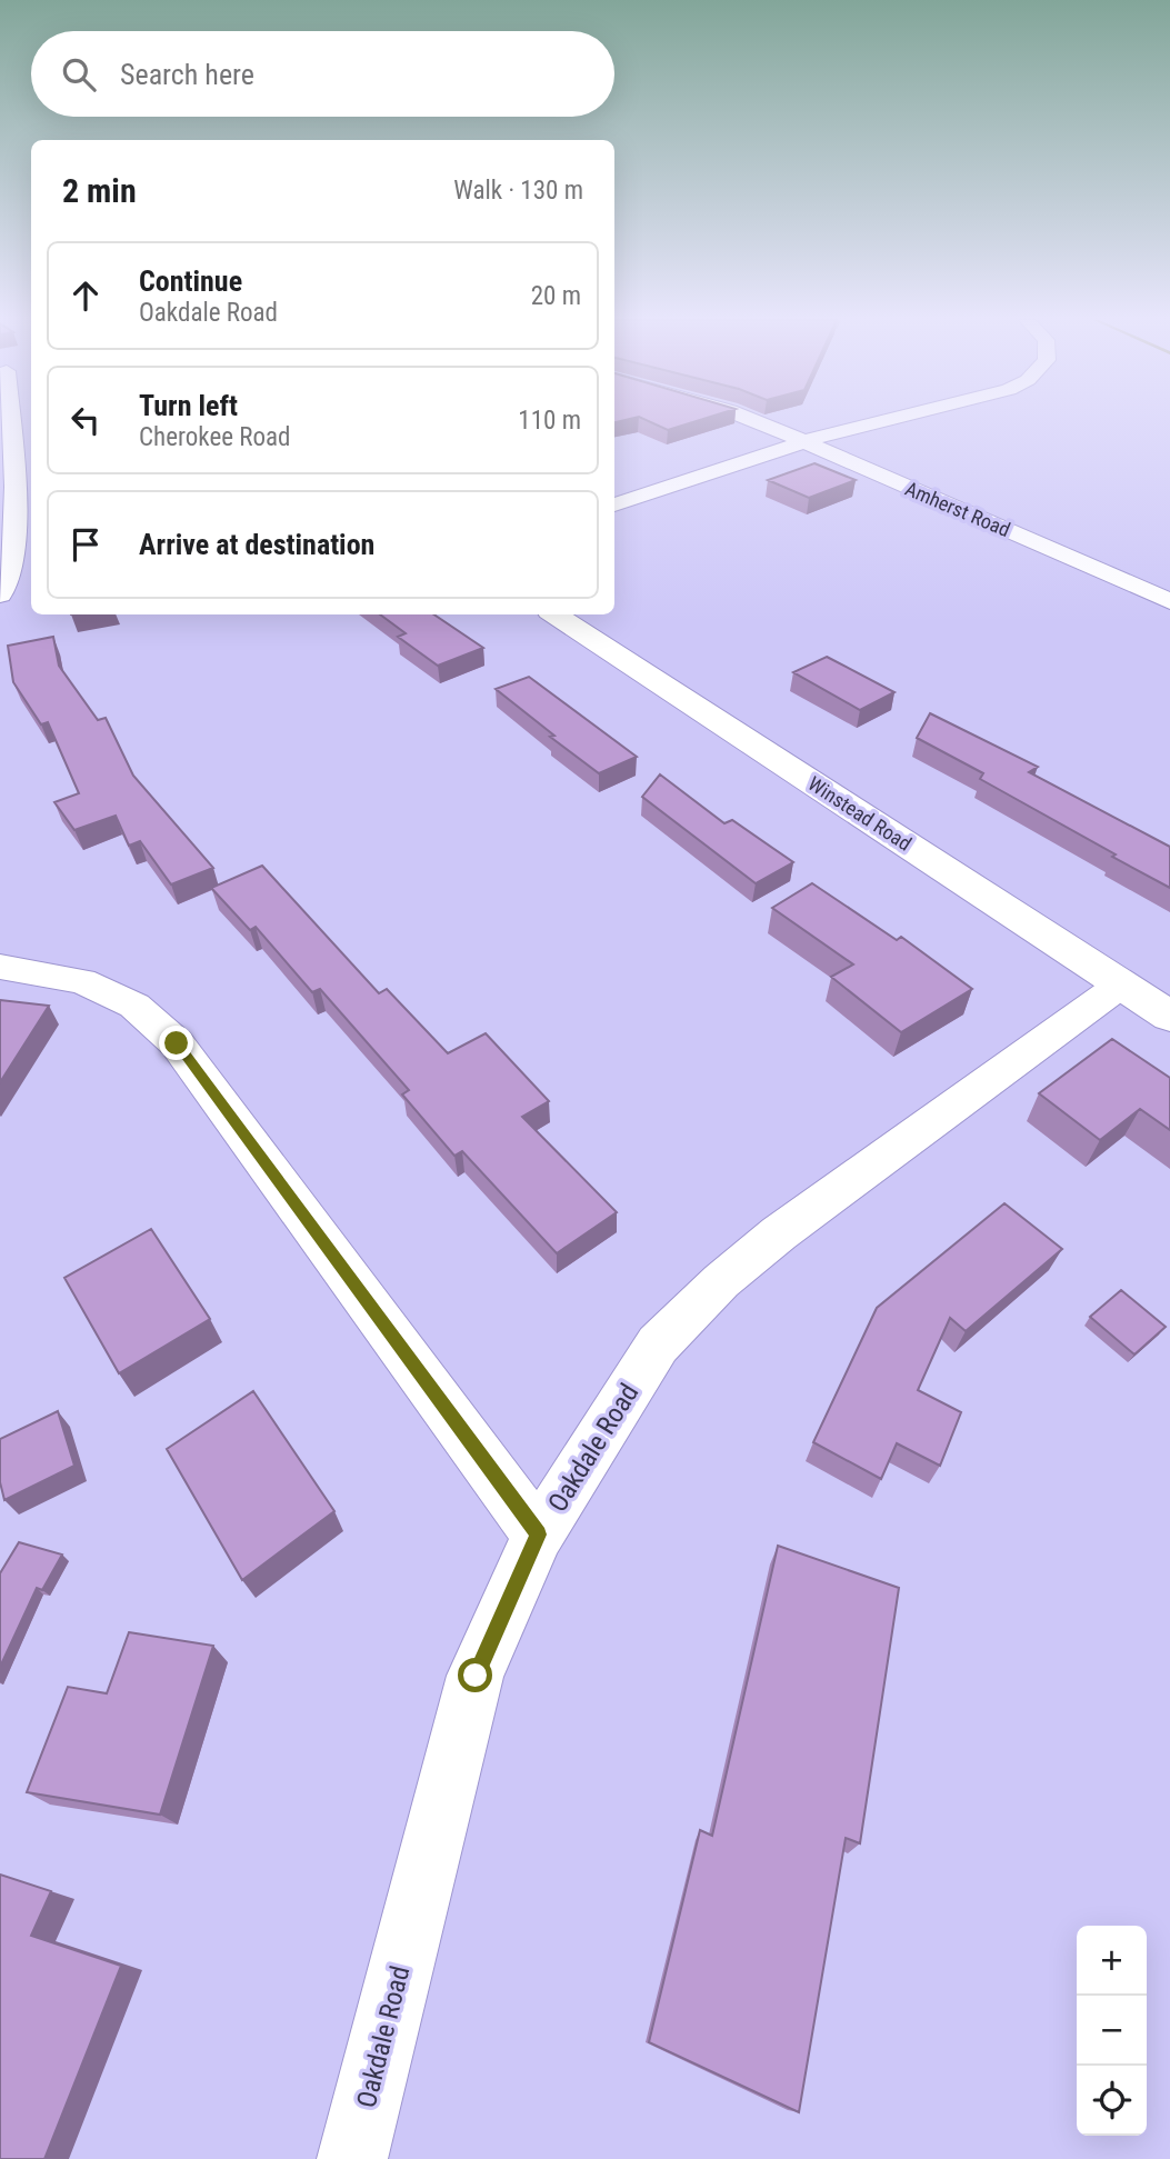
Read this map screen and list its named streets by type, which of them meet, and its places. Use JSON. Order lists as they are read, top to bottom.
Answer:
{
  "streets": {
    "street": ["Amherst Road", "Winstead Road", "Oakdale Road"]
  },
  "crossings": [
    ["Winstead Road", "Oakdale Road"]
  ],
  "page": {
    "search": "Search here",
    "heading": ["2 min", "Walk · 130 m"],
    "list": [
      ["Continue", "Oakdale Road", "20 m"],
      ["Turn left", "Cherokee Road", "110 m"],
      "Arrive at destination"
    ],
    "map_buttons": ["+", "−"]
  }
}
